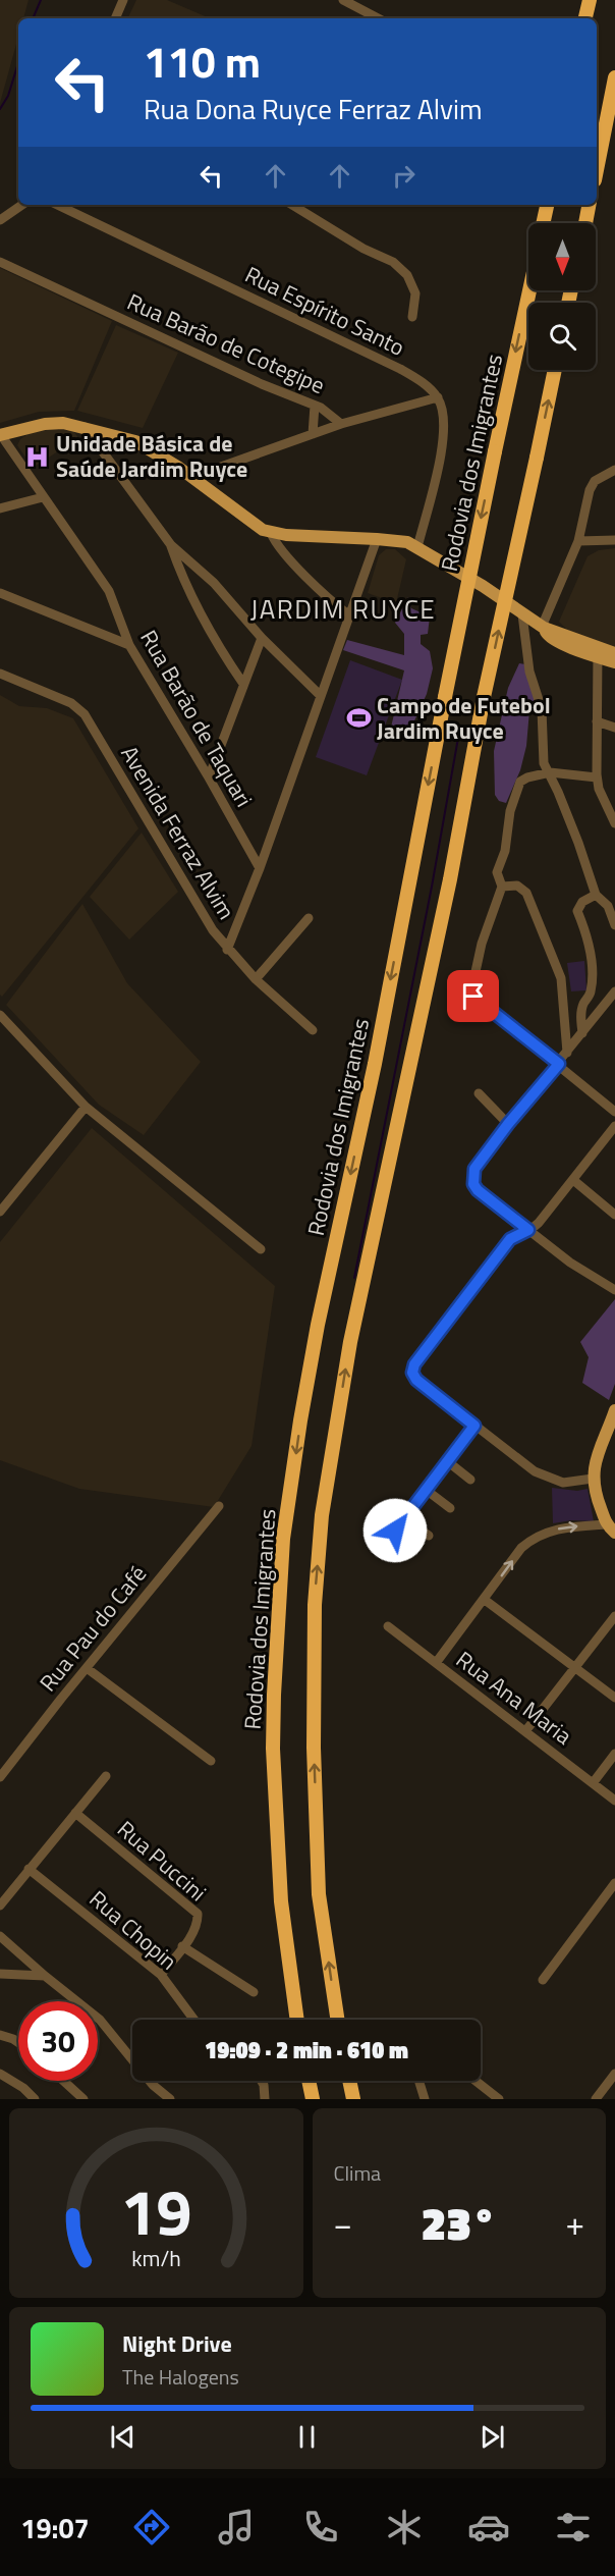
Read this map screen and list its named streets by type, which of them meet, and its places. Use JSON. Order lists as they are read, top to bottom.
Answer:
{
  "streets": {
    "highway": ["Rodovia dos Imigrantes"],
    "street": [
      "Rua Espírito Santo",
      "Rua Barão de Cotegipe",
      "Rua Barão de Taquari",
      "Avenida Ferraz Alvim",
      "Rua Pau do Café",
      "Rua Ana Maria",
      "Rua Puccini",
      "Rua Chopin"
    ]
  },
  "crossings": [
    ["Rua Espírito Santo", "Rua Barão de Cotegipe"],
    ["Rua Puccini", "Rua Chopin"]
  ],
  "districts": ["JARDIM RUYCE"],
  "places": {
    "hospital": ["Unidade Básica de Saúde Jardim Ruyce"],
    "sports": ["Campo de Futebol Jardim Ruyce"]
  },
  "north": "bottom",
  "page": {
    "turn": ["110 m", "Rua Dona Ruyce Ferraz Alvim"],
    "limit": "30",
    "trip": "19:09 · 2 min · 610 m",
    "tile": "Clima",
    "heat": ["−", "23°", "+"],
    "song": ["Night Drive", "The Halogens"],
    "tabs": "19:07",
    "gauge": ["19", "km/h"]
  }
}
